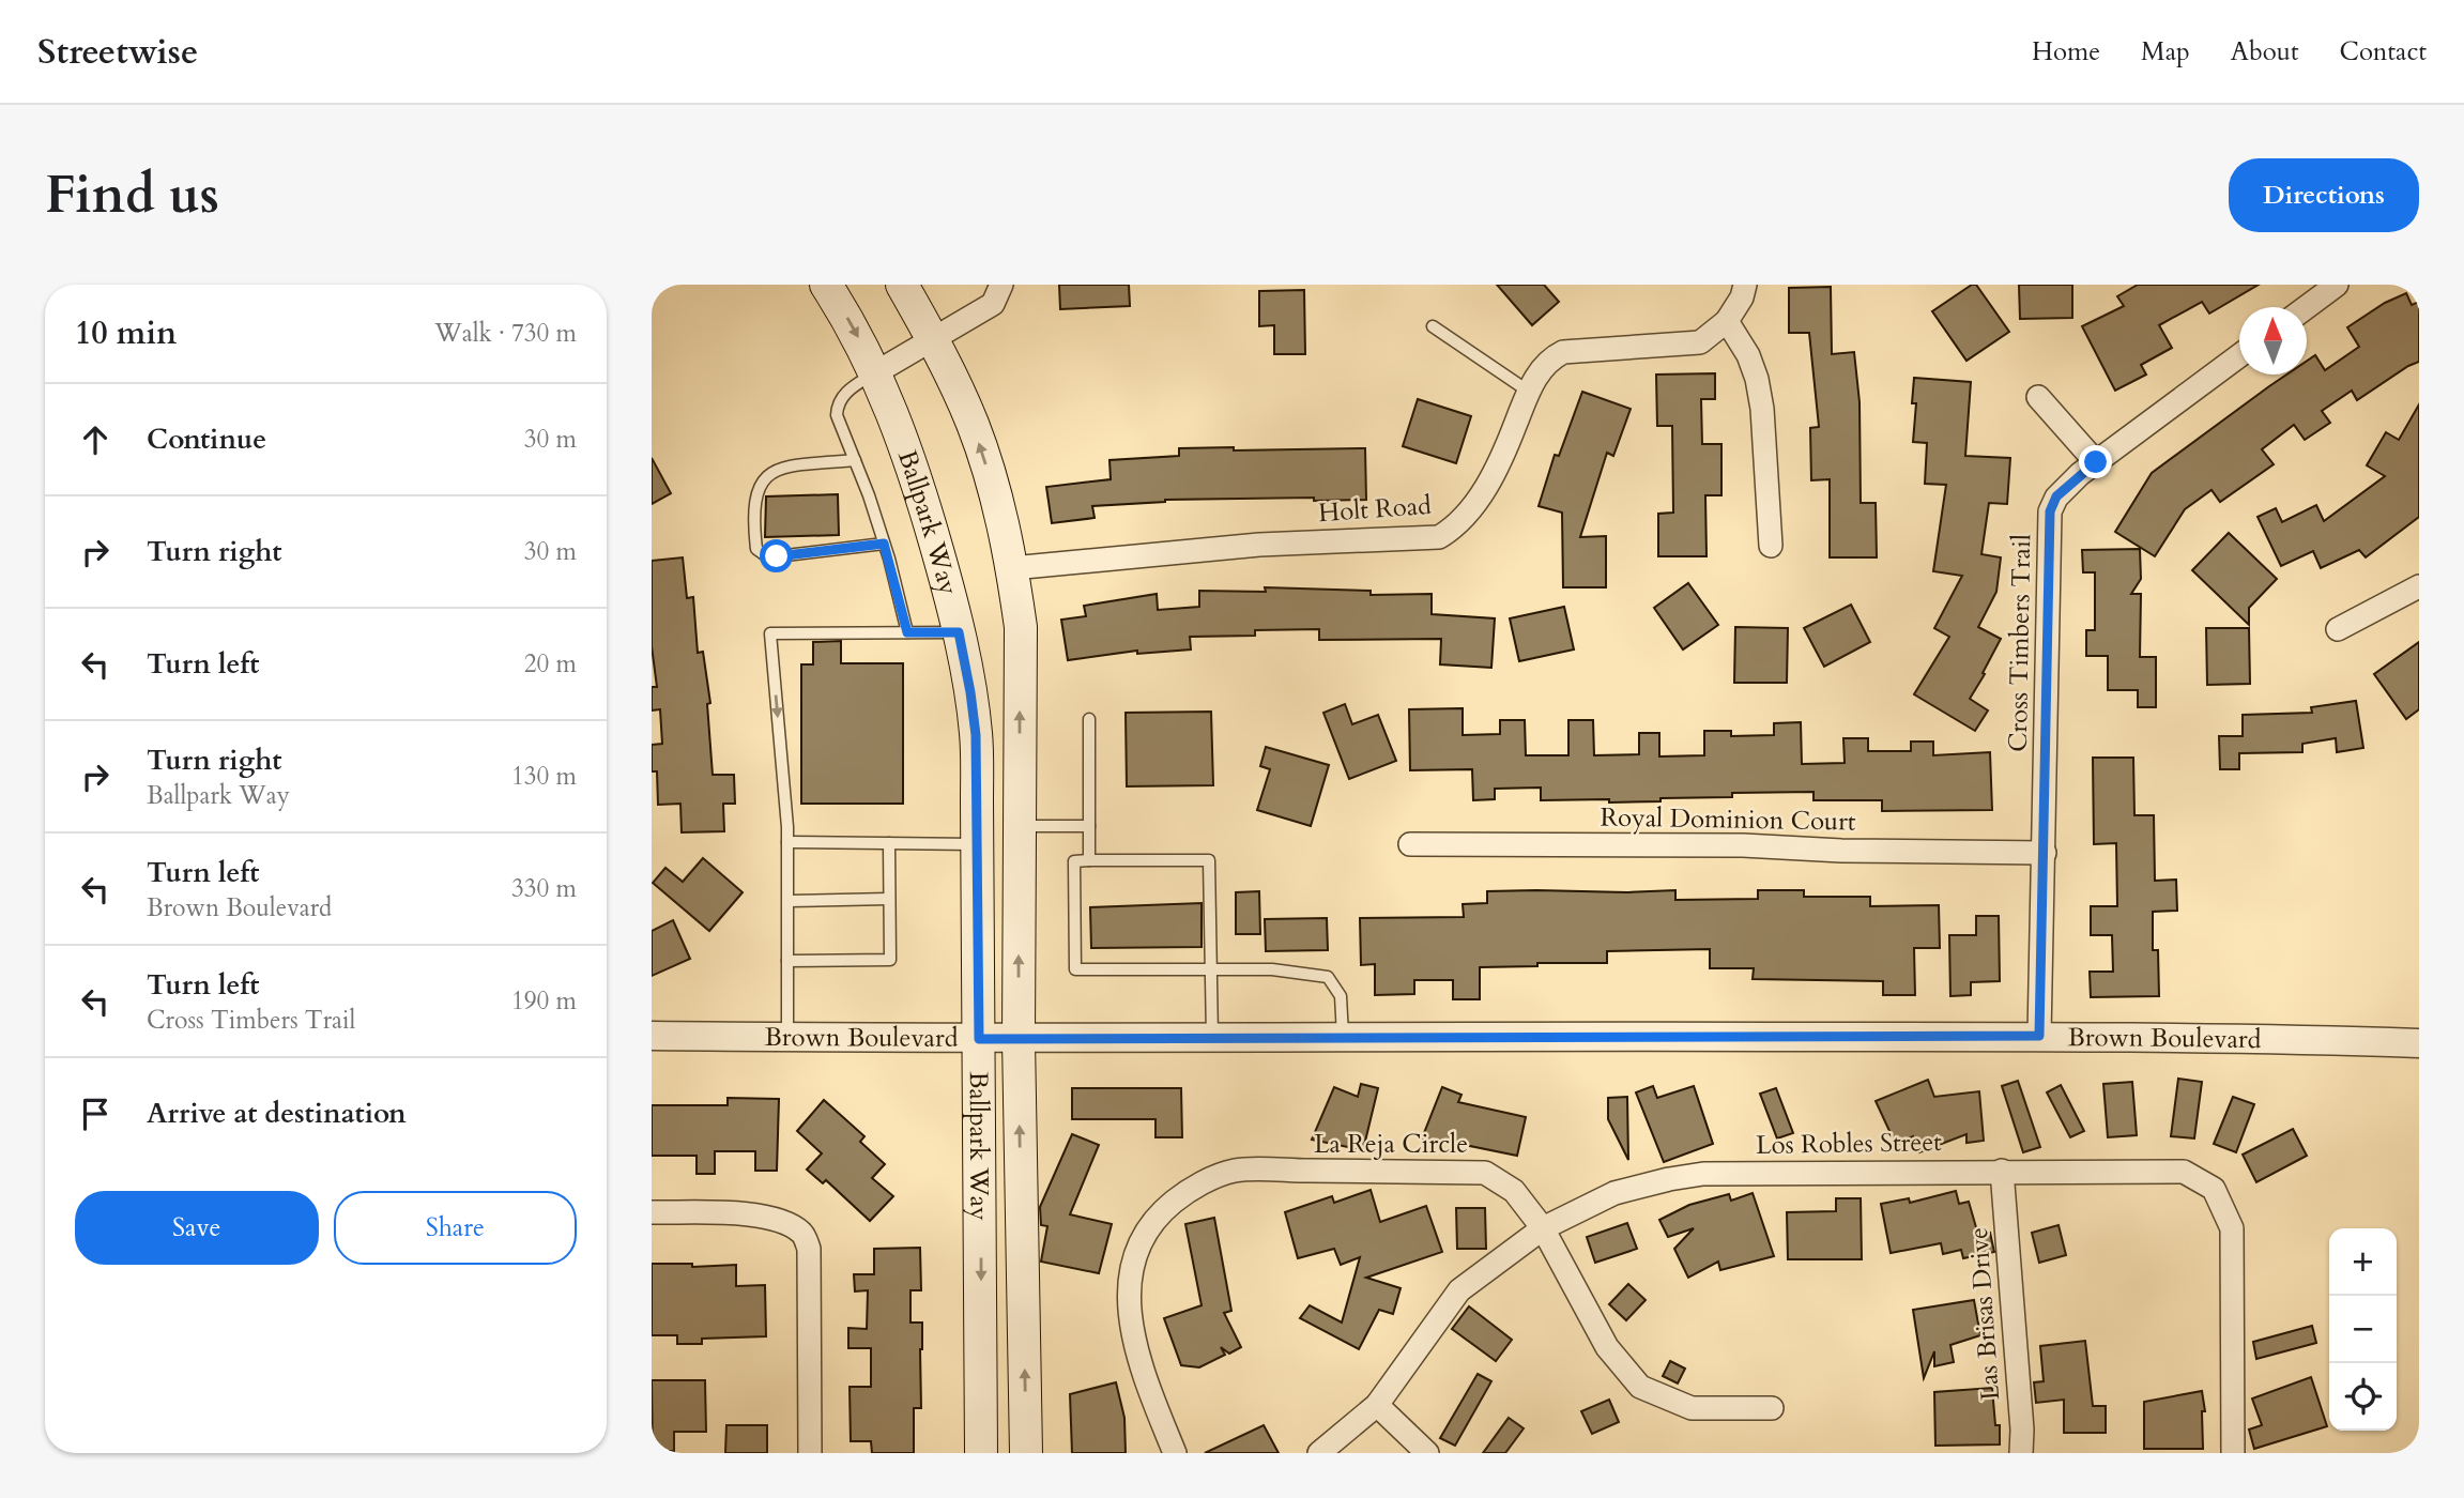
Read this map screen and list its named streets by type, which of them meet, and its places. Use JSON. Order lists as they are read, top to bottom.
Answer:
{
  "streets": {
    "main road": ["Ballpark Way"],
    "street": [
      "Holt Road",
      "Cross Timbers Trail",
      "Royal Dominion Court",
      "Brown Boulevard",
      "La Reja Circle",
      "Los Robles Street",
      "Las Brisas Drive"
    ]
  },
  "crossings": [
    ["Holt Road", "Ballpark Way"],
    ["Ballpark Way", "Brown Boulevard"],
    ["Cross Timbers Trail", "Royal Dominion Court"],
    ["Cross Timbers Trail", "Brown Boulevard"],
    ["La Reja Circle", "Los Robles Street"],
    ["Los Robles Street", "Las Brisas Drive"]
  ],
  "north": "top",
  "page": {
    "header": "Streetwise",
    "nav": [
      "Home",
      "Map",
      "About",
      "Contact"
    ],
    "buttons": [
      "Directions",
      ["Save", "Share"]
    ],
    "title": "Find us",
    "heading": ["10 min", "Walk · 730 m"],
    "list": [
      ["Continue", "30 m"],
      ["Turn right", "30 m"],
      ["Turn left", "20 m"],
      ["Turn right", "Ballpark Way", "130 m"],
      ["Turn left", "Brown Boulevard", "330 m"],
      ["Turn left", "Cross Timbers Trail", "190 m"],
      "Arrive at destination"
    ],
    "map_buttons": ["+", "−"]
  }
}
